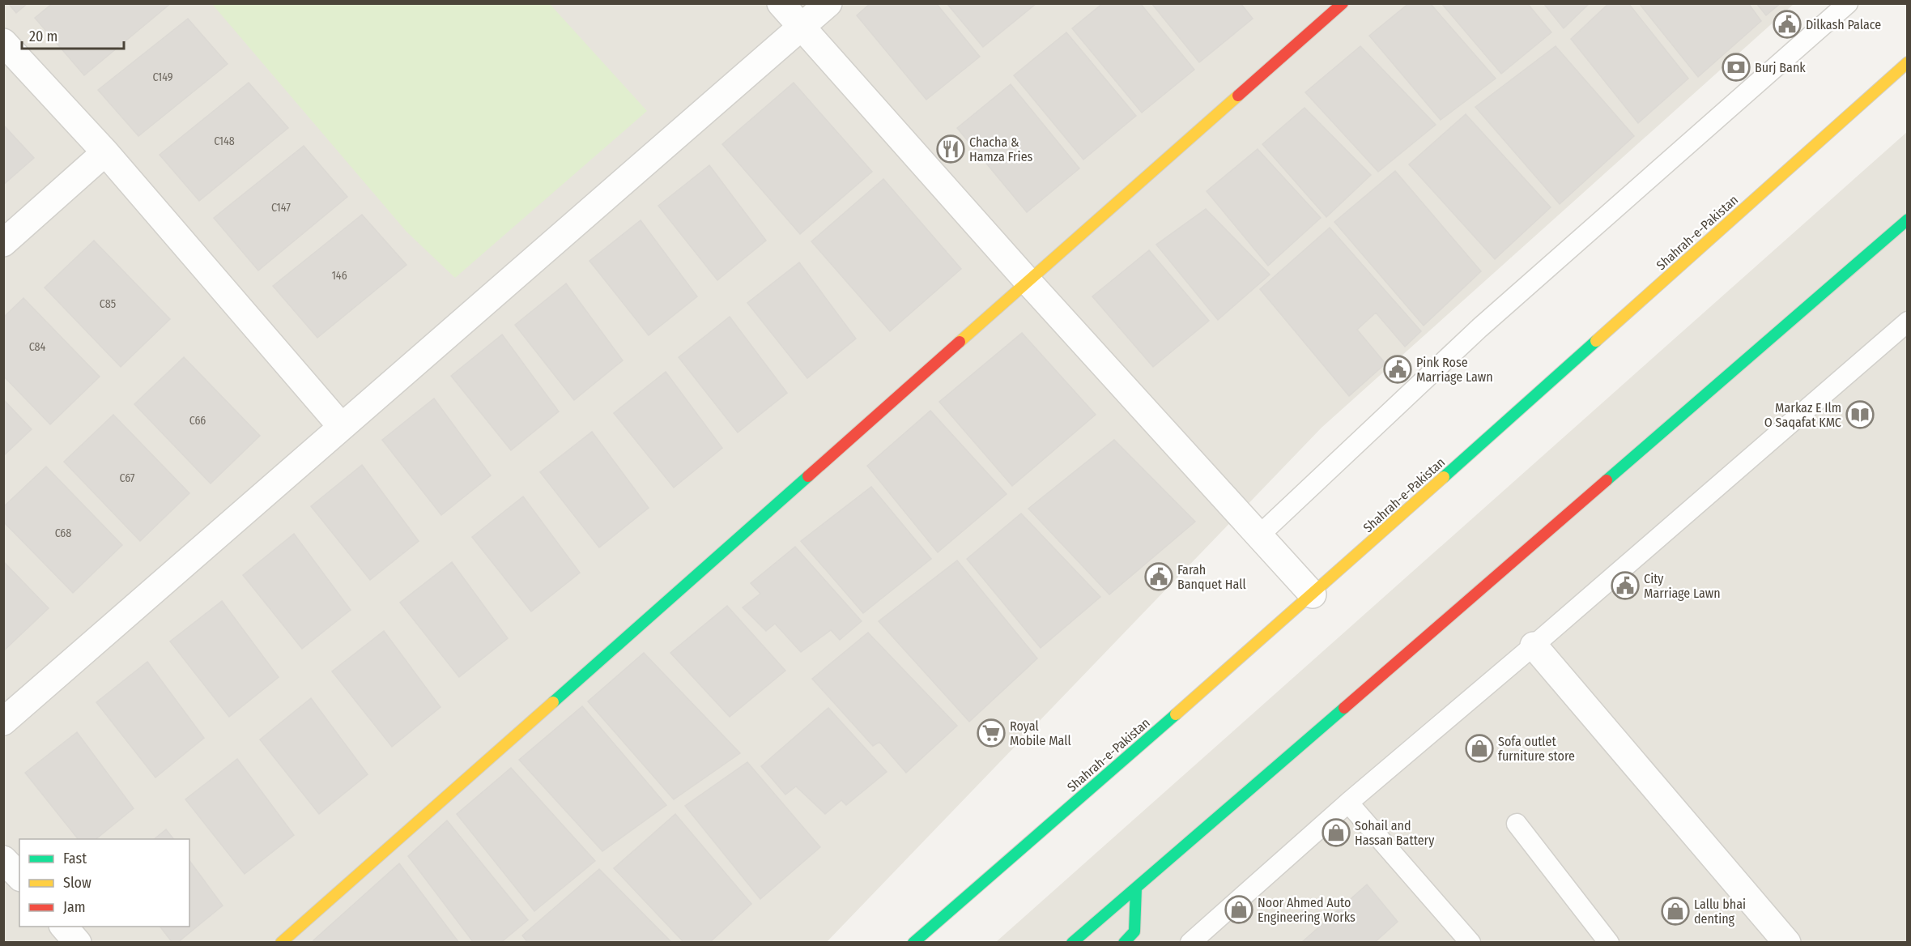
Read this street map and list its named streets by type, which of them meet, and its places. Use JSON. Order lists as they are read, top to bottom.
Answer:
{
  "streets": {
    "main road": ["Shahrah-e-Pakistan"]
  },
  "places": {
    "public building": [
      "Dilkash Palace",
      "Pink Rose Marriage Lawn",
      "Farah Banquet Hall",
      "City Marriage Lawn"
    ],
    "bank": ["Burj Bank"],
    "restaurant": ["Chacha & Hamza Fries"],
    "library": ["Markaz E Ilm O Saqafat KMC"],
    "supermarket": ["Royal Mobile Mall"],
    "shop": [
      "Sofa outlet furniture store",
      "Sohail and Hassan Battery",
      "Noor Ahmed Auto Engineering Works",
      "Lallu bhai denting"
    ]
  },
  "house_numbers": [
    "C149",
    "C148",
    "C147",
    "146",
    "C85",
    "C84",
    "C66",
    "C67",
    "C68"
  ],
  "legend": ["Fast", "Slow", "Jam"],
  "scale_bar": "20 m"
}
